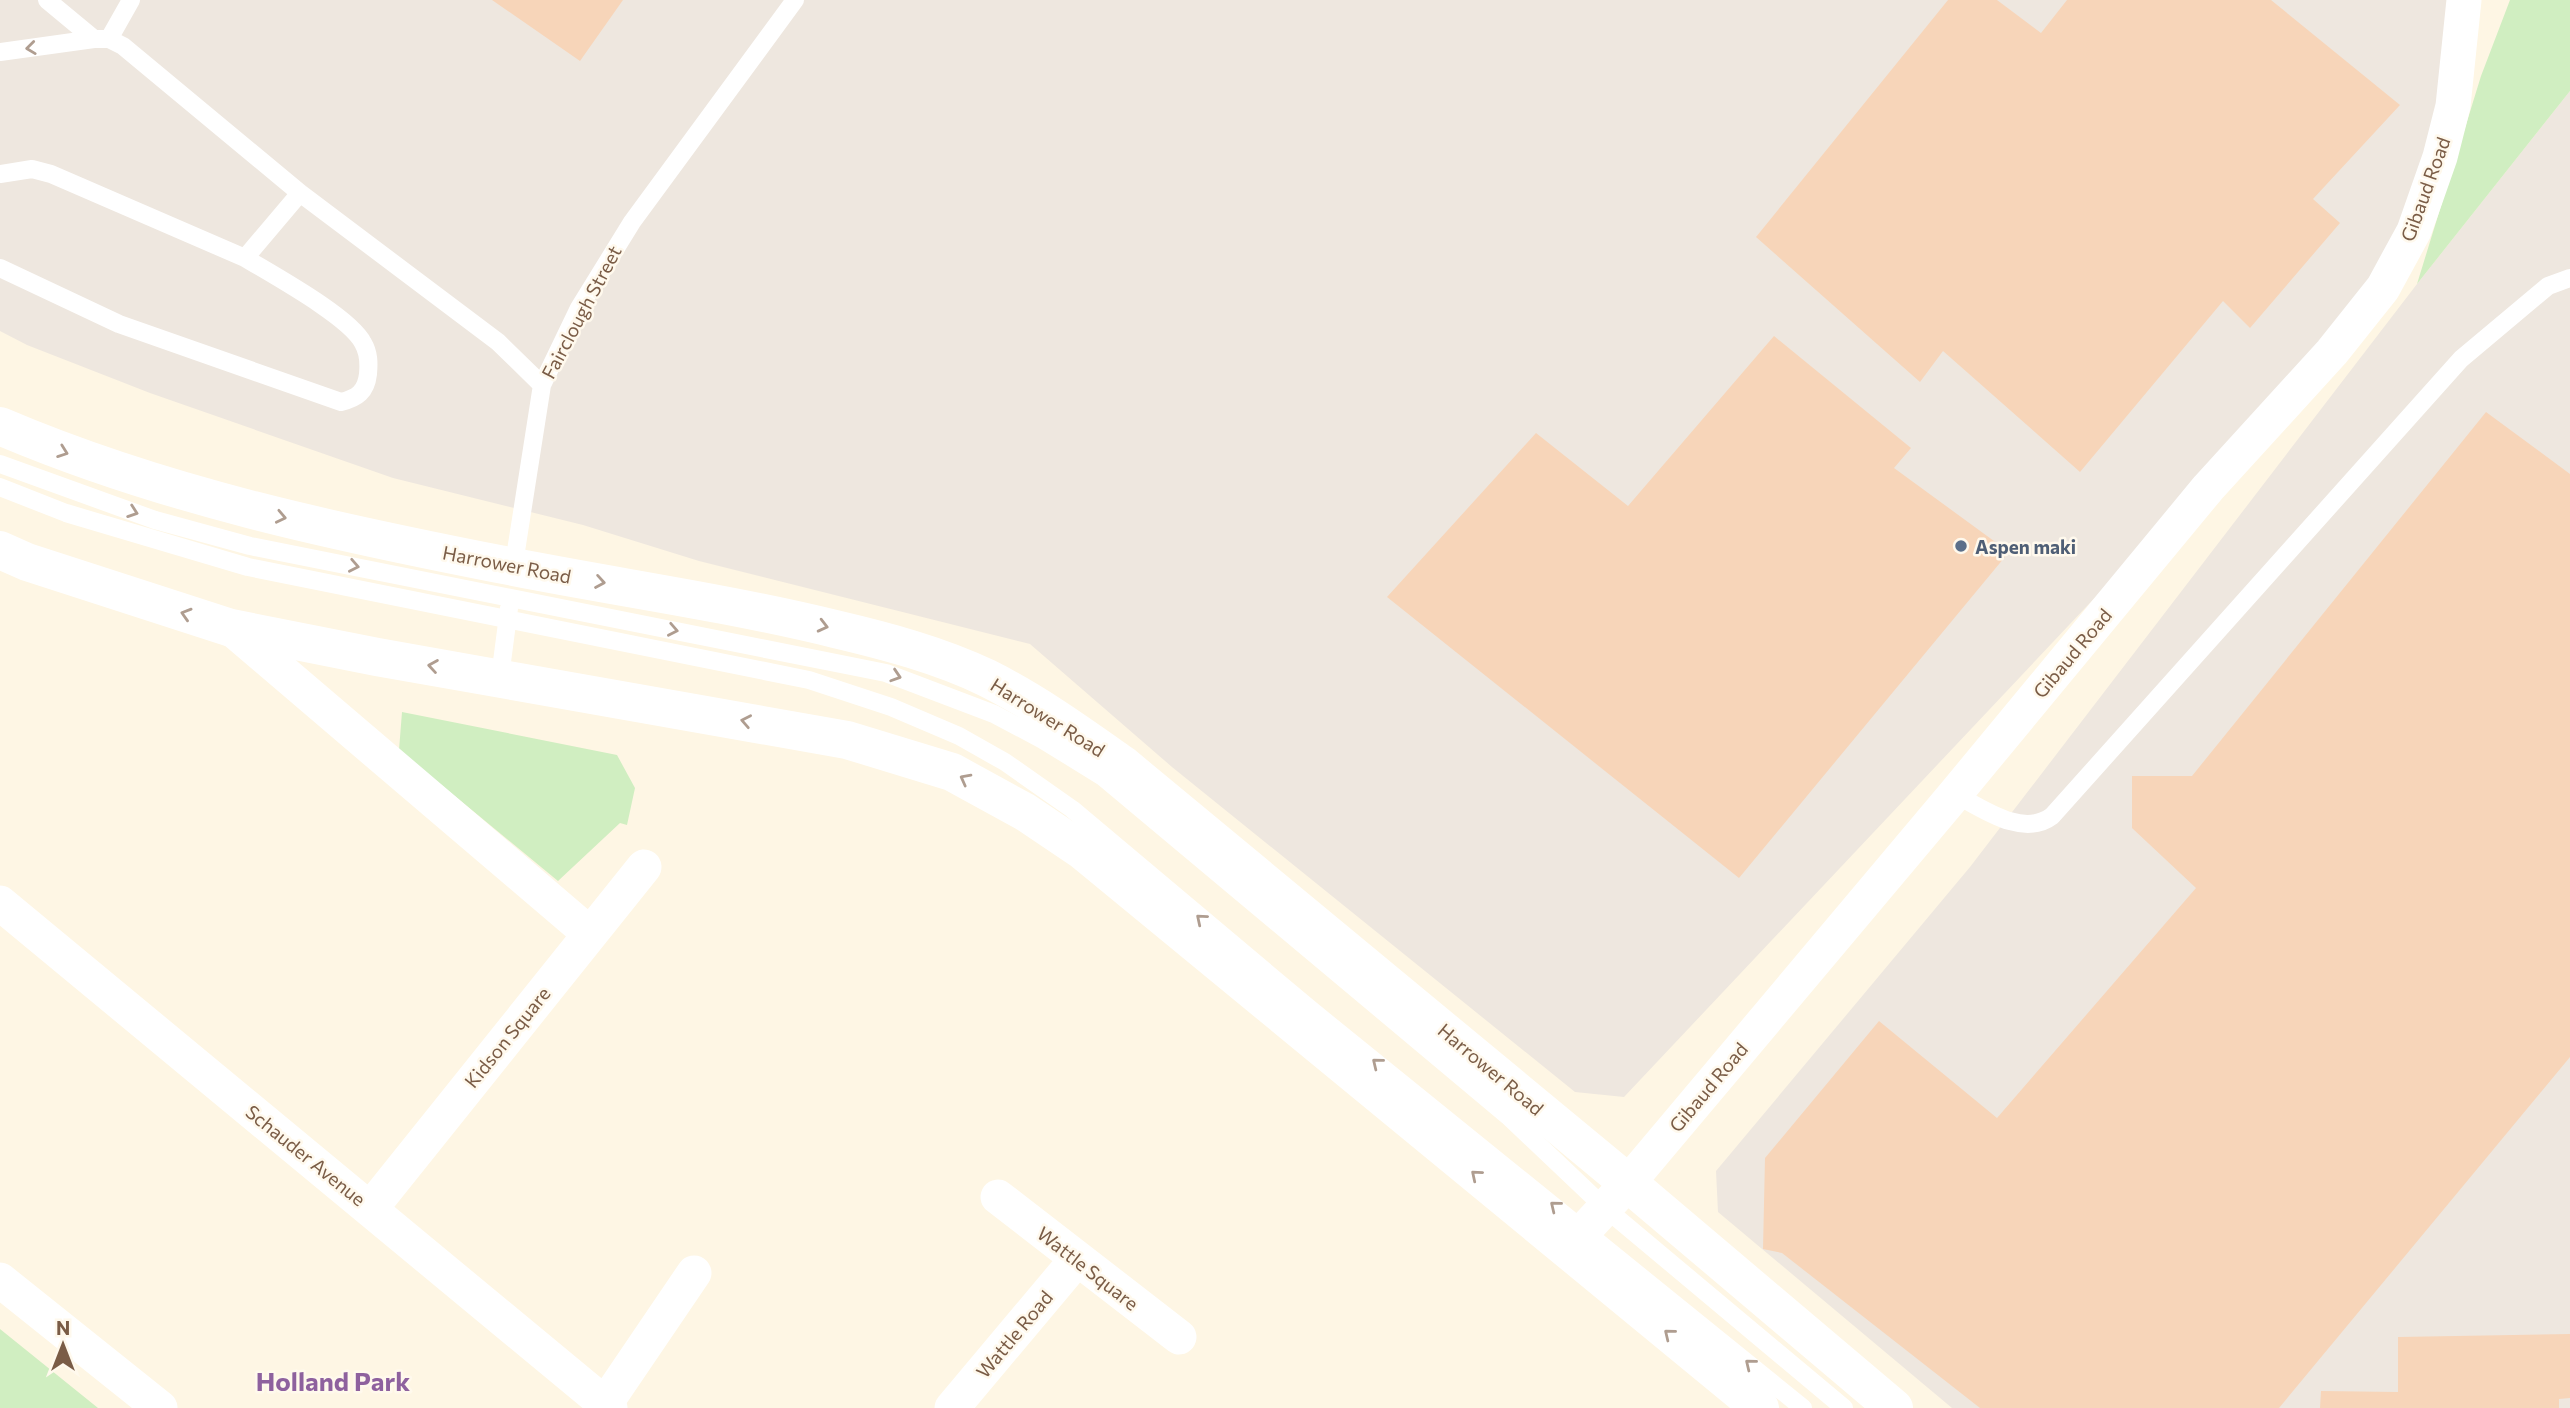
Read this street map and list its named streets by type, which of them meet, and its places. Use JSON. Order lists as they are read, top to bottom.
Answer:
{
  "streets": {
    "main road": ["Harrower Road"],
    "street": [
      "Gibaud Road",
      "Kidson Square",
      "Schauder Avenue",
      "Wattle Square",
      "Wattle Road"
    ],
    "lane": ["Fairclough Street"]
  },
  "crossings": [
    ["Gibaud Road", "Harrower Road"],
    ["Fairclough Street", "Harrower Road"],
    ["Kidson Square", "Schauder Avenue"],
    ["Wattle Square", "Wattle Road"]
  ],
  "districts": ["Holland Park"],
  "places": ["Aspen maki"],
  "north": "top"
}
